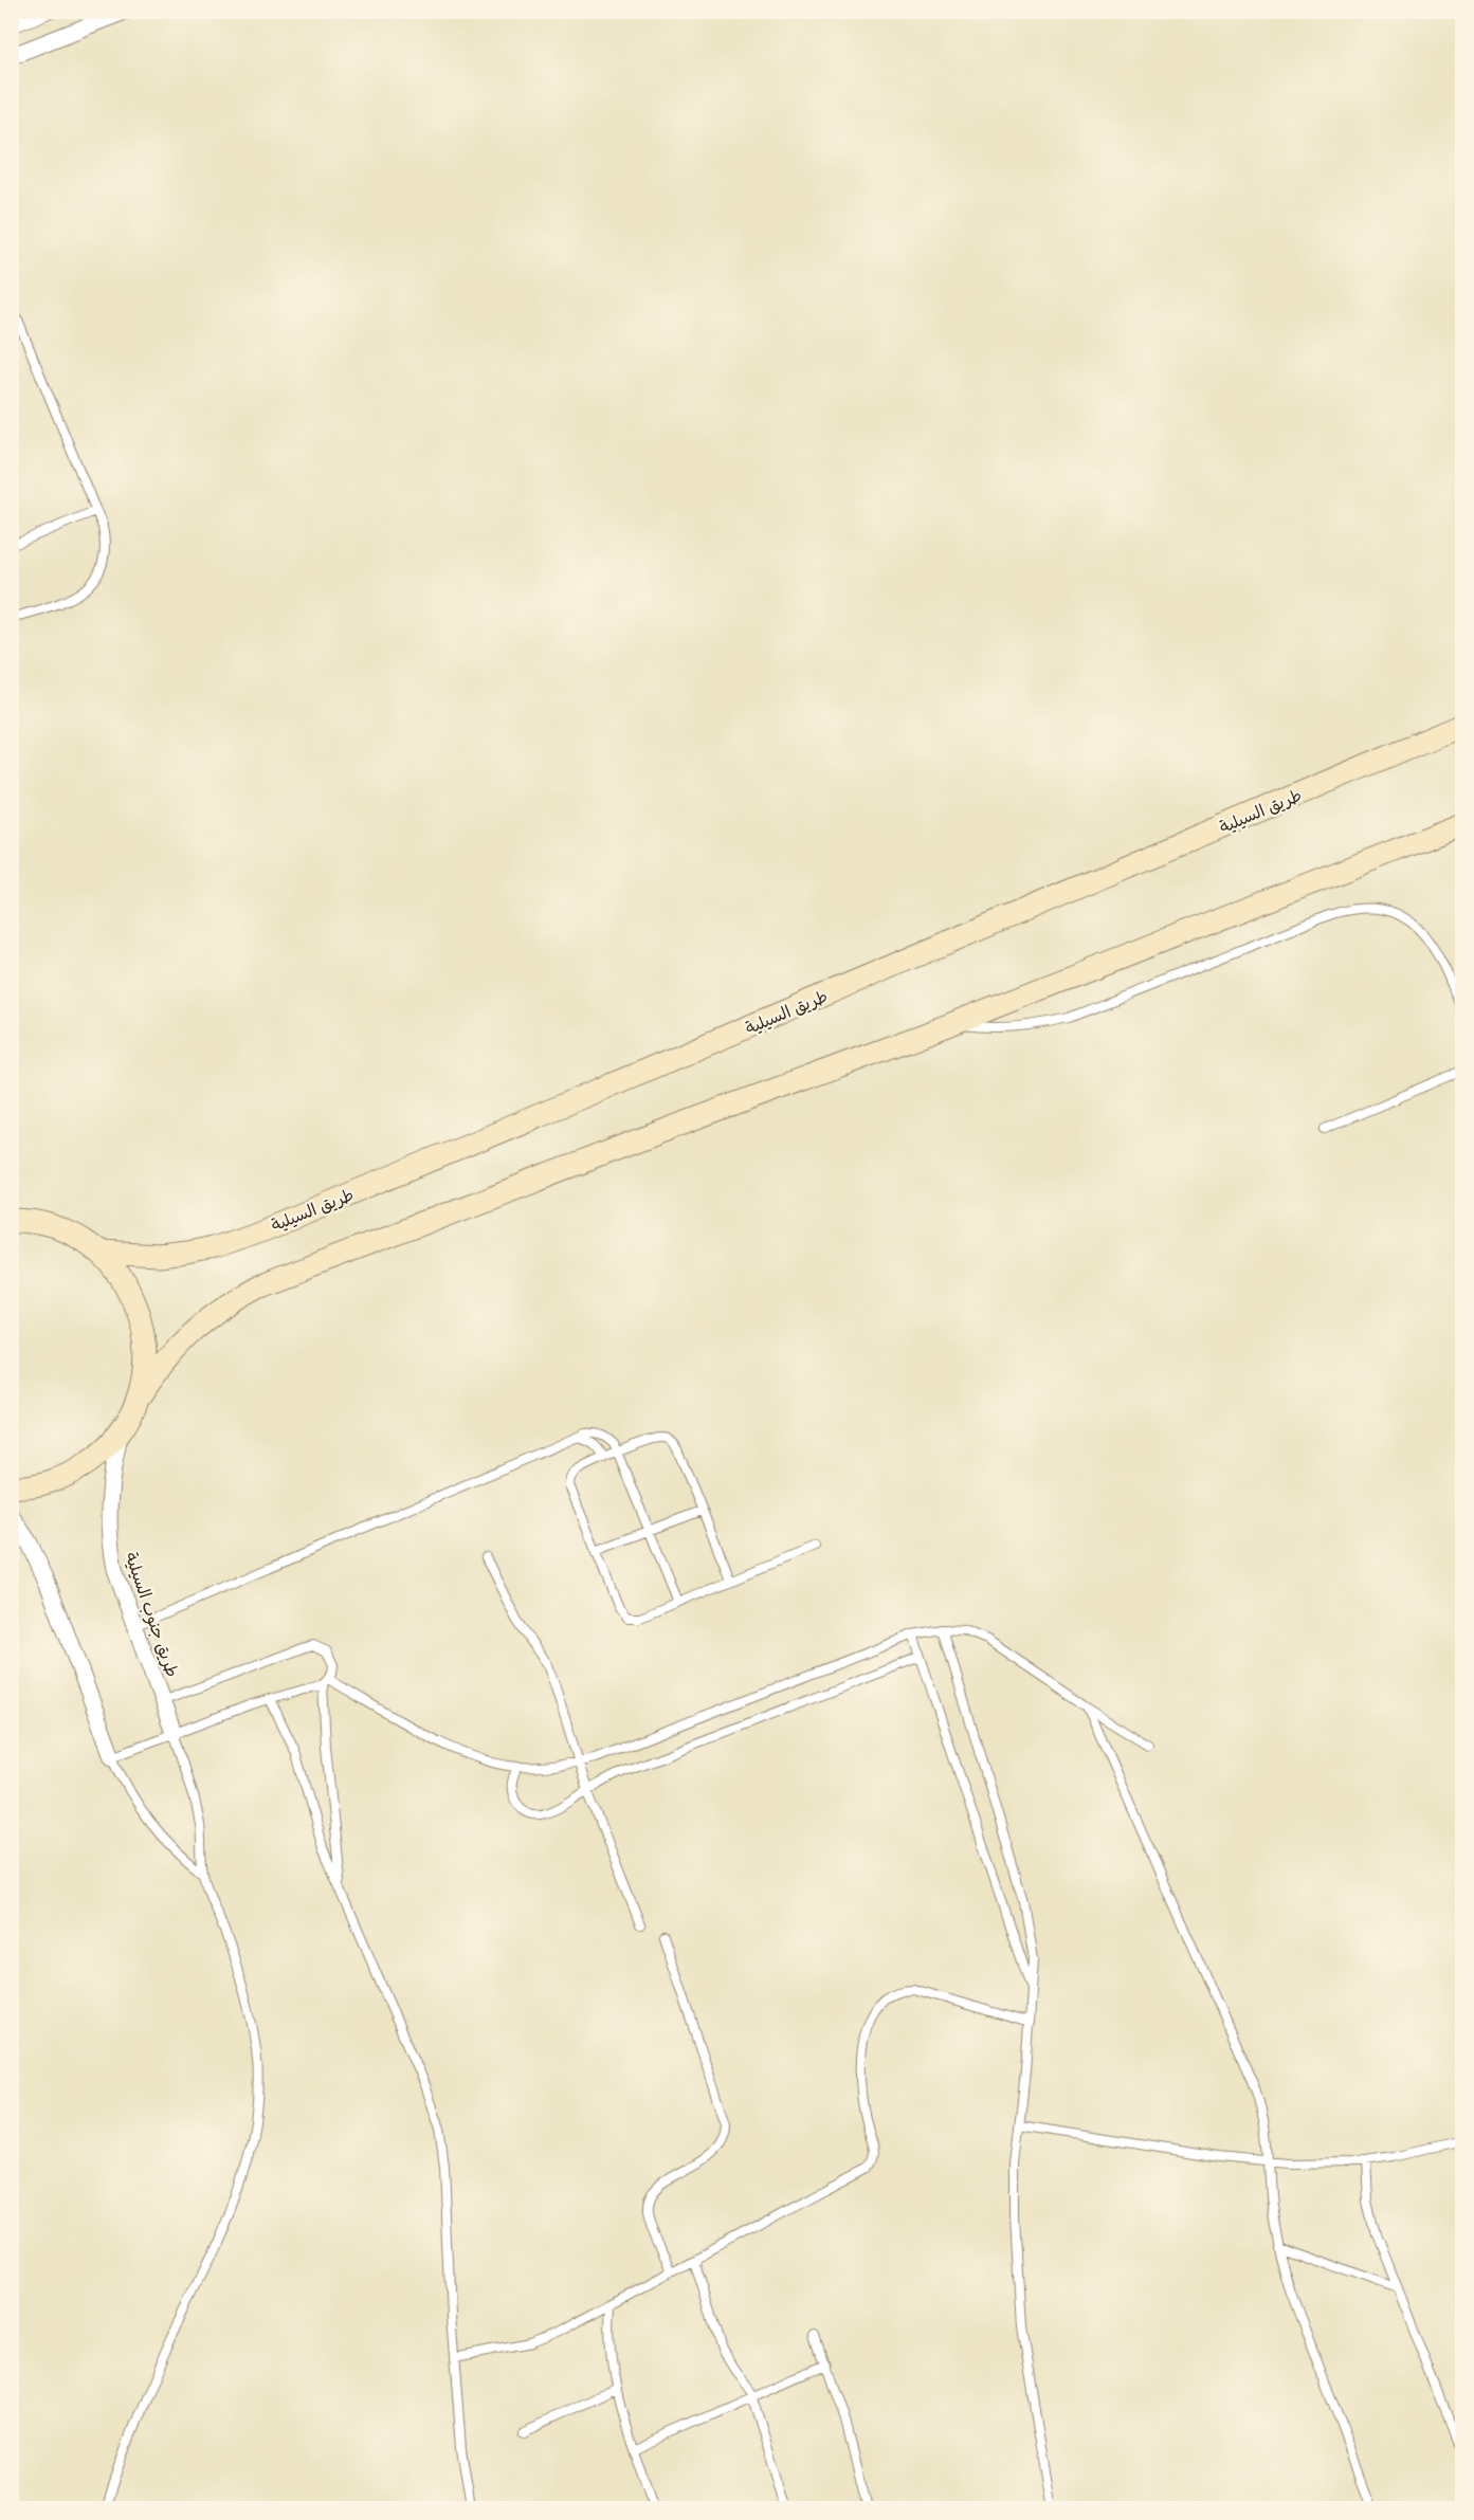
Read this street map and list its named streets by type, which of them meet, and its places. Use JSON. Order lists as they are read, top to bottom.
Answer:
{
  "streets": {
    "main road": ["طريق السيلية"],
    "street": ["طريق جنوب السيلية"]
  }
}
